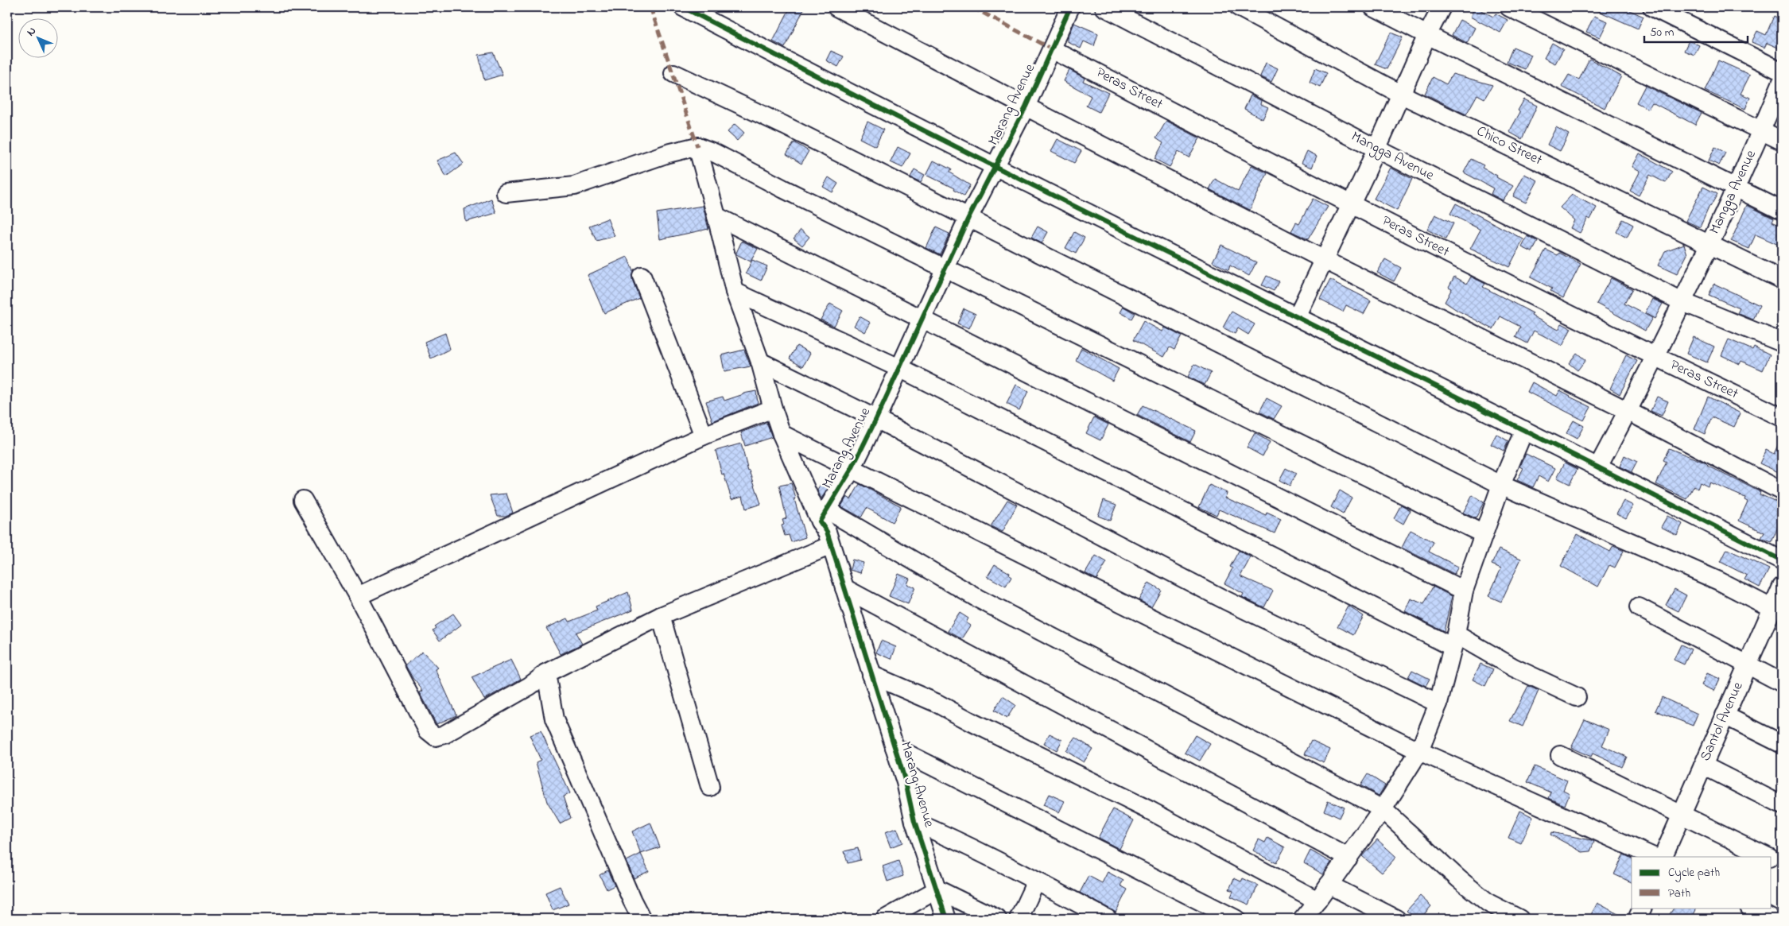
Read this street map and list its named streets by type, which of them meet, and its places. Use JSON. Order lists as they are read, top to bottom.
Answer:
{
  "streets": {
    "street": [
      "Peras Street",
      "Marang Avenue",
      "Chico Street",
      "Mangga Avenue",
      "Santol Avenue"
    ]
  },
  "crossings": [
    ["Peras Street", "Marang Avenue"],
    ["Peras Street", "Mangga Avenue"],
    ["Chico Street", "Mangga Avenue"]
  ],
  "legend": ["Cycle path", "Path"],
  "scale_bar": "50 m",
  "north": "top left"
}
